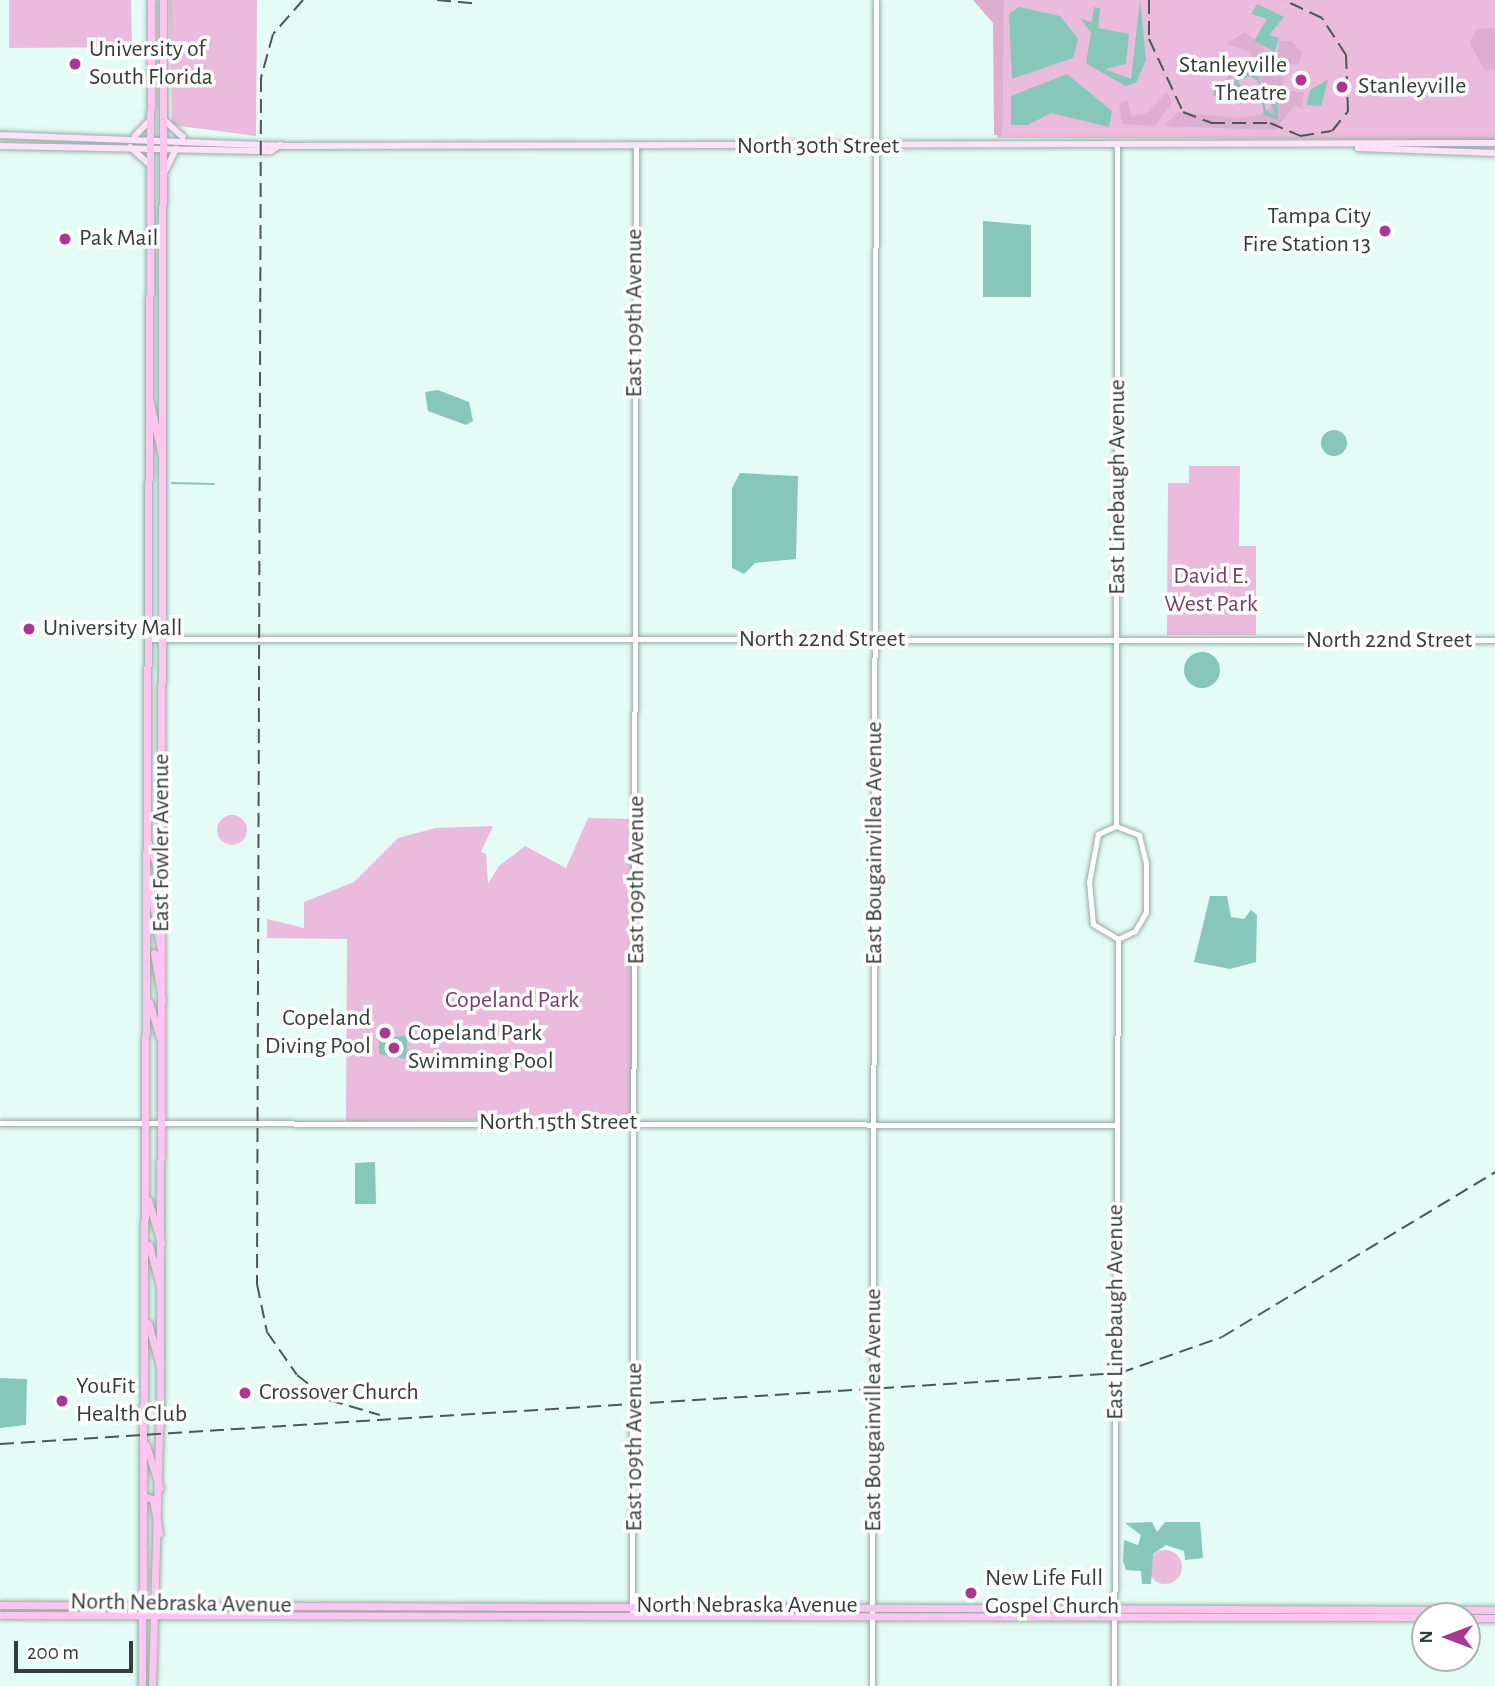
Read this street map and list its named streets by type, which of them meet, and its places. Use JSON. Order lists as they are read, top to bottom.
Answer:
{
  "streets": {
    "main road": ["North 30th Street", "East Fowler Avenue", "North Nebraska Avenue"],
    "street": [
      "East 109th Avenue",
      "East Linebaugh Avenue",
      "North 22nd Street",
      "East Bougainvillea Avenue",
      "North 15th Street"
    ]
  },
  "crossings": [
    ["North 30th Street", "East 109th Avenue"],
    ["North 30th Street", "East Linebaugh Avenue"],
    ["North 30th Street", "East Fowler Avenue"],
    ["North 30th Street", "East Bougainvillea Avenue"],
    ["East 109th Avenue", "North 22nd Street"],
    ["East 109th Avenue", "North 15th Street"],
    ["East 109th Avenue", "North Nebraska Avenue"],
    ["East Linebaugh Avenue", "North 22nd Street"],
    ["East Linebaugh Avenue", "North 15th Street"],
    ["East Linebaugh Avenue", "North Nebraska Avenue"],
    ["North 22nd Street", "East Fowler Avenue"],
    ["North 22nd Street", "East Bougainvillea Avenue"],
    ["East Fowler Avenue", "North 15th Street"],
    ["East Fowler Avenue", "North Nebraska Avenue"],
    ["East Bougainvillea Avenue", "North 15th Street"],
    ["East Bougainvillea Avenue", "North Nebraska Avenue"]
  ],
  "parks": ["David E. West Park", "Copeland Park"],
  "places": [
    "University of South Florida",
    "Stanleyville Theatre",
    "Stanleyville",
    "Tampa City Fire Station 13",
    "Pak Mail",
    "University Mall",
    "Copeland Diving Pool",
    "Copeland Park Swimming Pool",
    "Crossover Church",
    "YouFit Health Club",
    "New Life Full Gospel Church"
  ],
  "scale_bar": "200 m",
  "north": "left"
}
